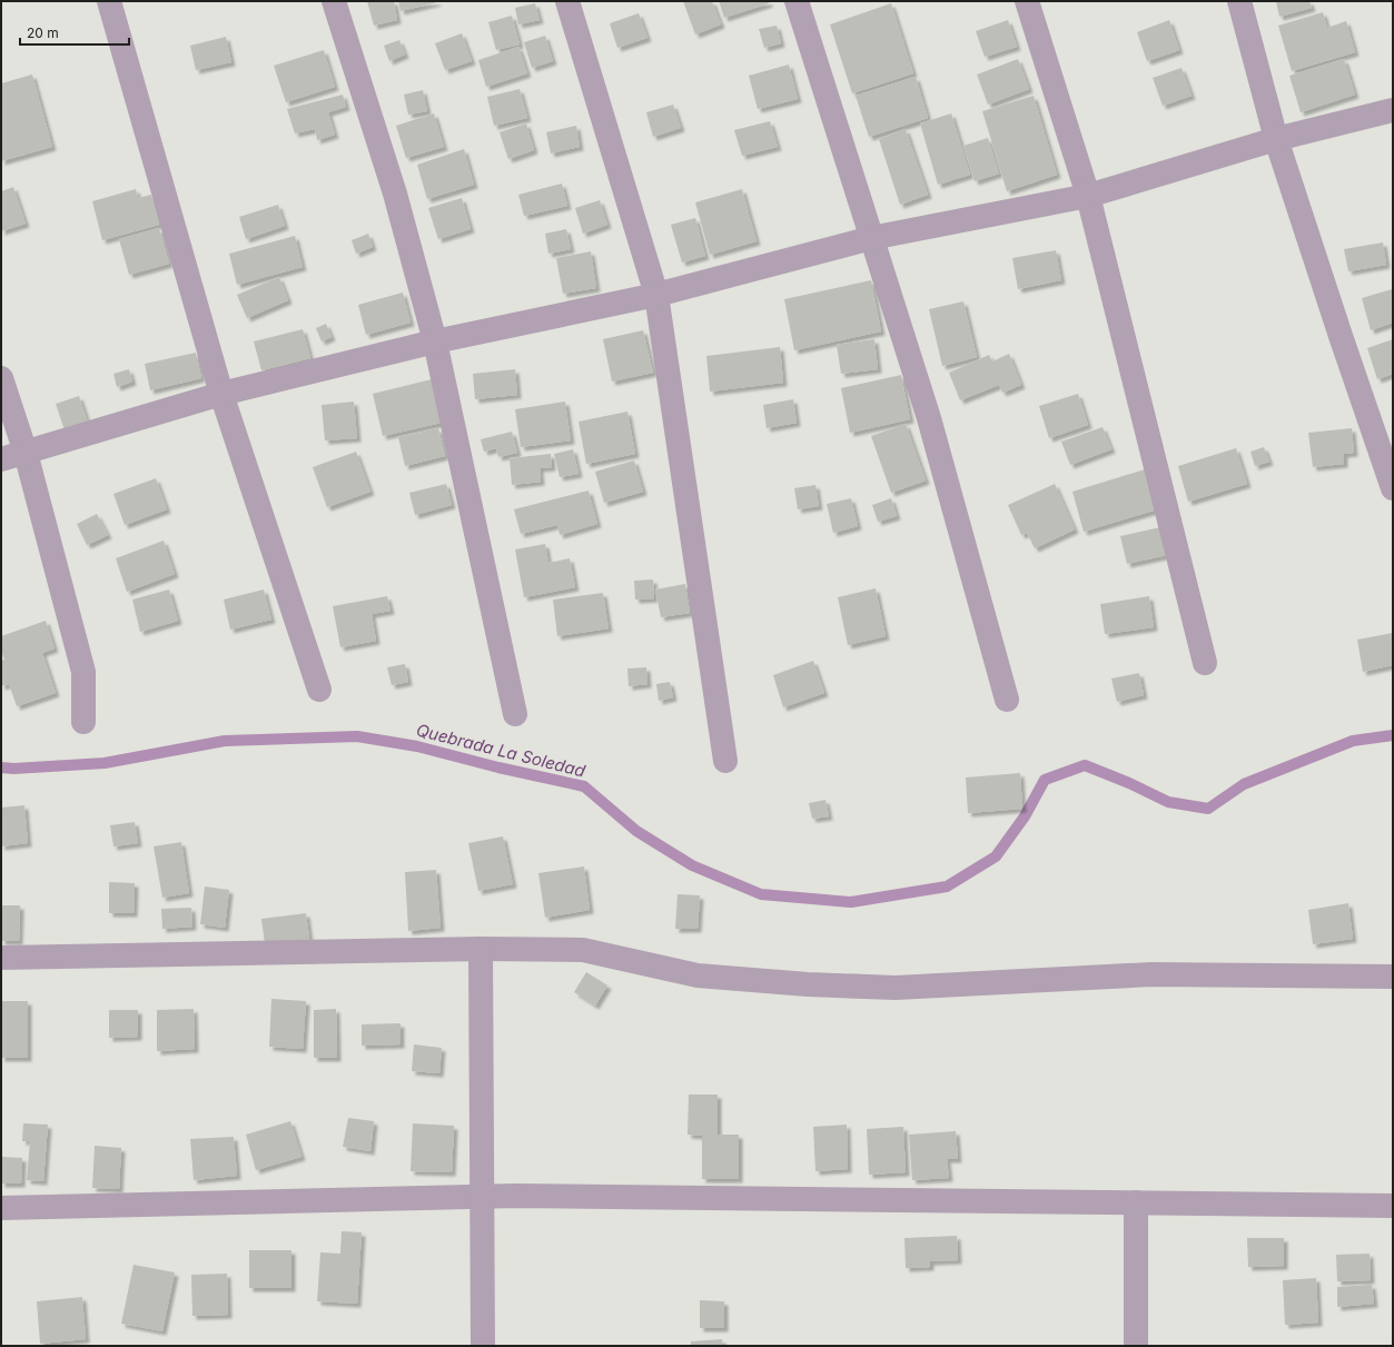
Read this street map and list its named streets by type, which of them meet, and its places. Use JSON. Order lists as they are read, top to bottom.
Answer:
{
  "water": ["Quebrada La Soledad"],
  "scale_bar": "20 m"
}
